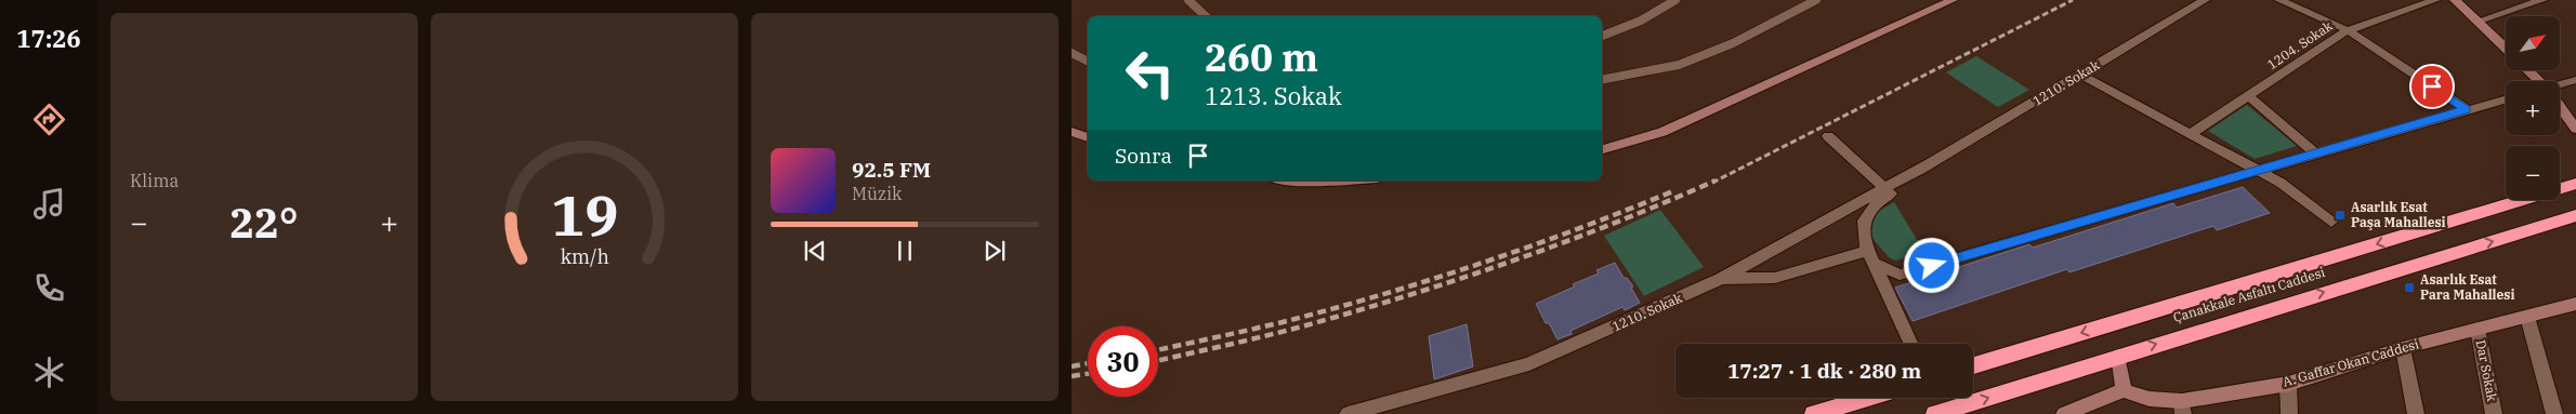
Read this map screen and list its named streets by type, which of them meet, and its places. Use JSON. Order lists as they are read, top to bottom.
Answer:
{
  "streets": {
    "highway": ["Çanakkale Asfaltı Caddesi"],
    "street": [
      "1204. Sokak",
      "1210. Sokak",
      "A. Gaffar Okan Caddesi",
      "Dar Sokak"
    ]
  },
  "crossings": [
    ["A. Gaffar Okan Caddesi", "Dar Sokak"]
  ],
  "places": {
    "transit": ["Asarlık Esat Paşa Mahallesi", "Asarlık Esat Para Mahallesi"]
  },
  "north": "top right",
  "page": {
    "tabs": "17:26",
    "tile": "Klima",
    "map_buttons": ["+", "−"],
    "turn": ["260 m", "1213. Sokak"],
    "then": "Sonra",
    "song": ["92.5 FM", "Müzik"],
    "heat": ["−", "22°", "+"],
    "limit": "30",
    "trip": "17:27 · 1 dk · 280 m",
    "gauge": ["19", "km/h"]
  }
}
